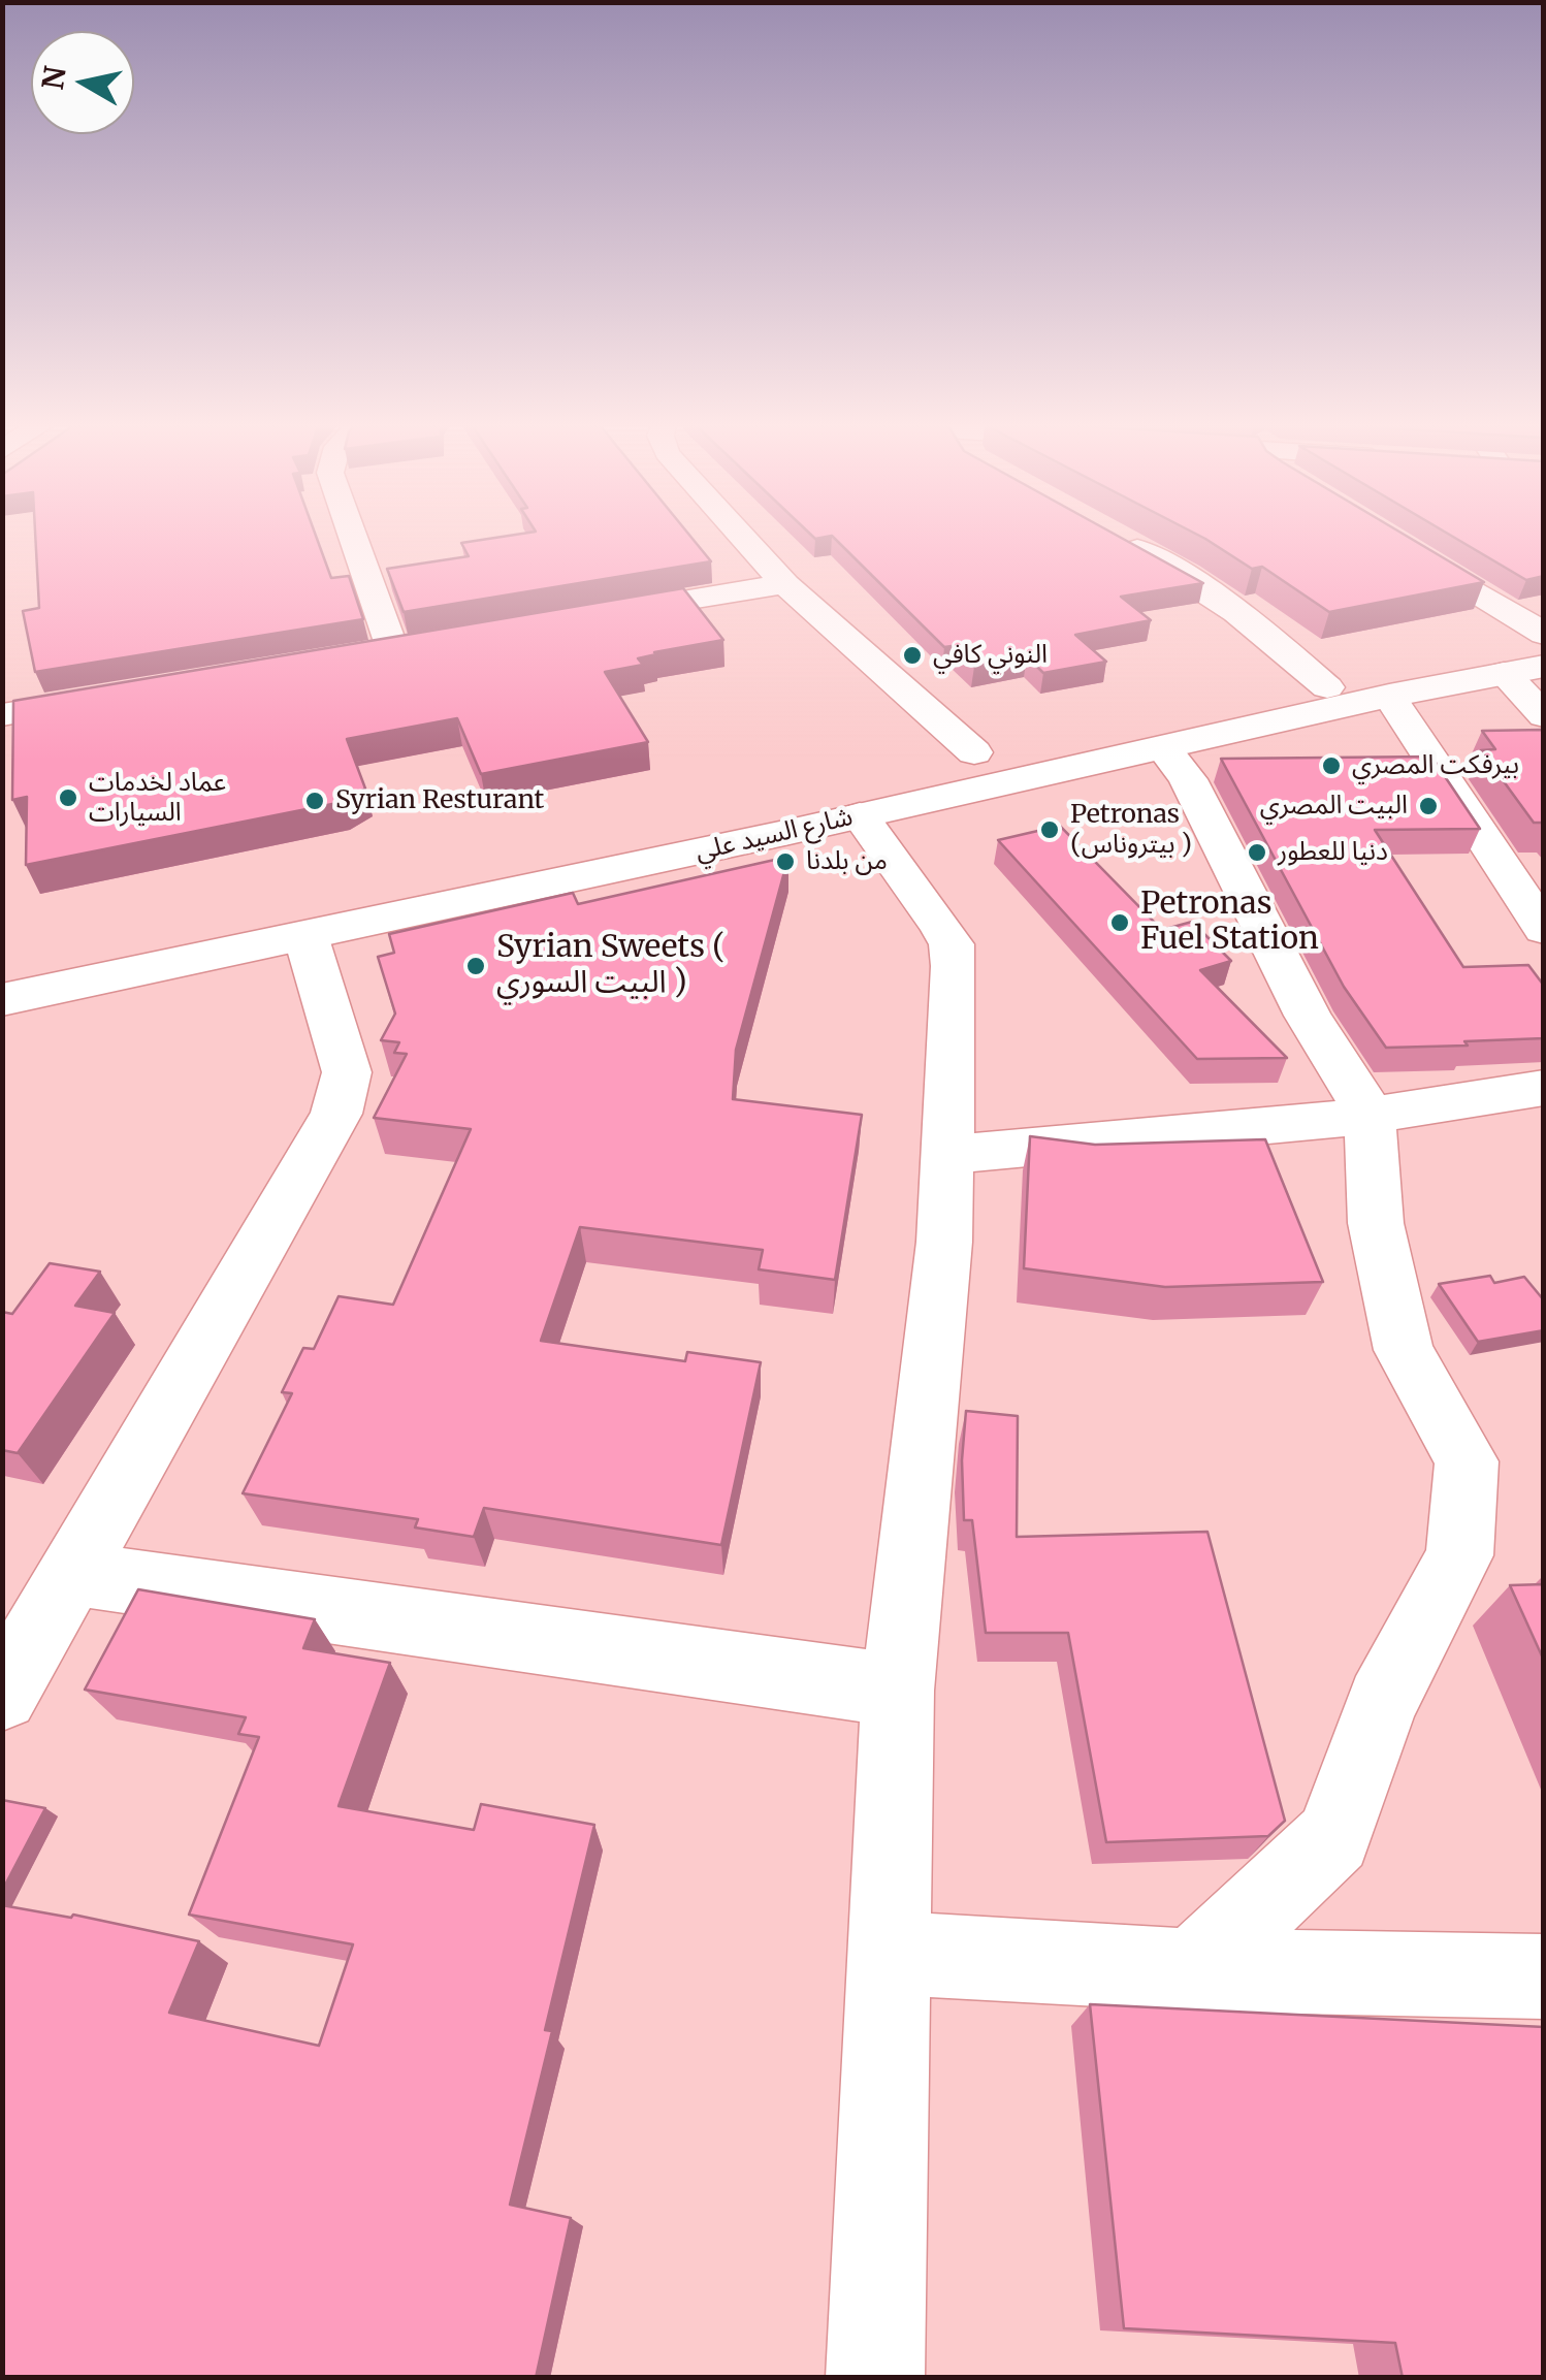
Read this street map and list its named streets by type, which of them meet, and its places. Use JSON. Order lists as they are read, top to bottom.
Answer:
{
  "streets": {
    "main road": ["شارع السيد علي"]
  },
  "places": [
    "النوني كافي",
    "بيرفكت المصري",
    "عماد لخدمات السيارات",
    "Syrian Resturant",
    "البيت المصري",
    "Petronas (بيتروناس )",
    "دنيا للعطور",
    "من بلدنا",
    "Petronas Fuel Station",
    "Syrian Sweets ( البيت السوري )"
  ],
  "north": "left"
}
